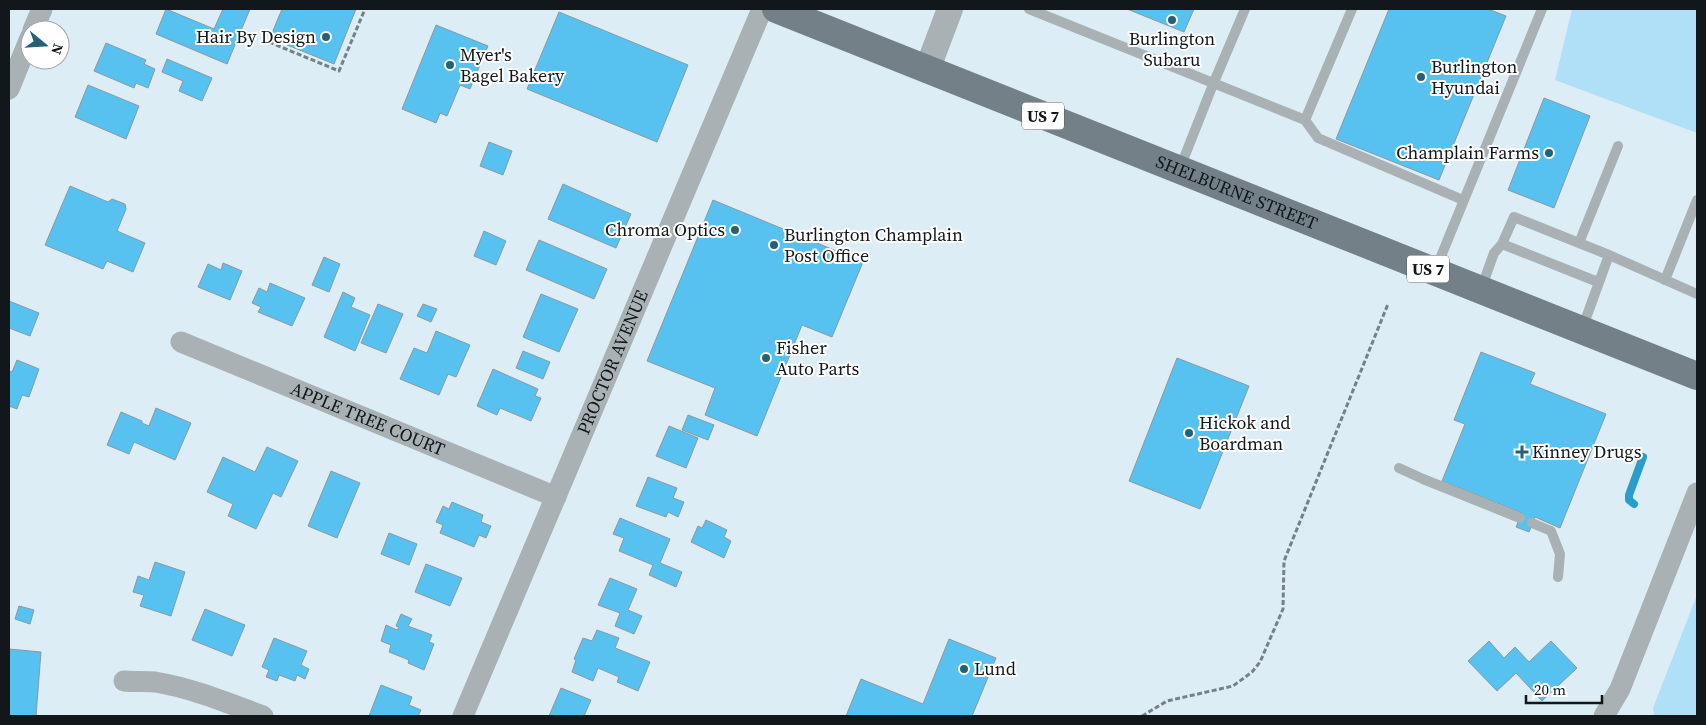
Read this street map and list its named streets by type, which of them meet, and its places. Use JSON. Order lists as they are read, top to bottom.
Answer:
{
  "streets": {
    "main road": ["US 7", "SHELBURNE STREET"],
    "street": ["PROCTOR AVENUE", "APPLE TREE COURT"]
  },
  "crossings": [
    ["PROCTOR AVENUE", "APPLE TREE COURT"]
  ],
  "places": {
    "other": [
      "Burlington Subaru",
      "Hair By Design",
      "Myer's Bagel Bakery",
      "Burlington Hyundai",
      "Champlain Farms",
      "Chroma Optics",
      "Burlington Champlain Post Office",
      "Fisher Auto Parts",
      "Hickok and Boardman",
      "Lund"
    ],
    "health": ["Kinney Drugs"]
  },
  "scale_bar": "20 m",
  "north": "right"
}
